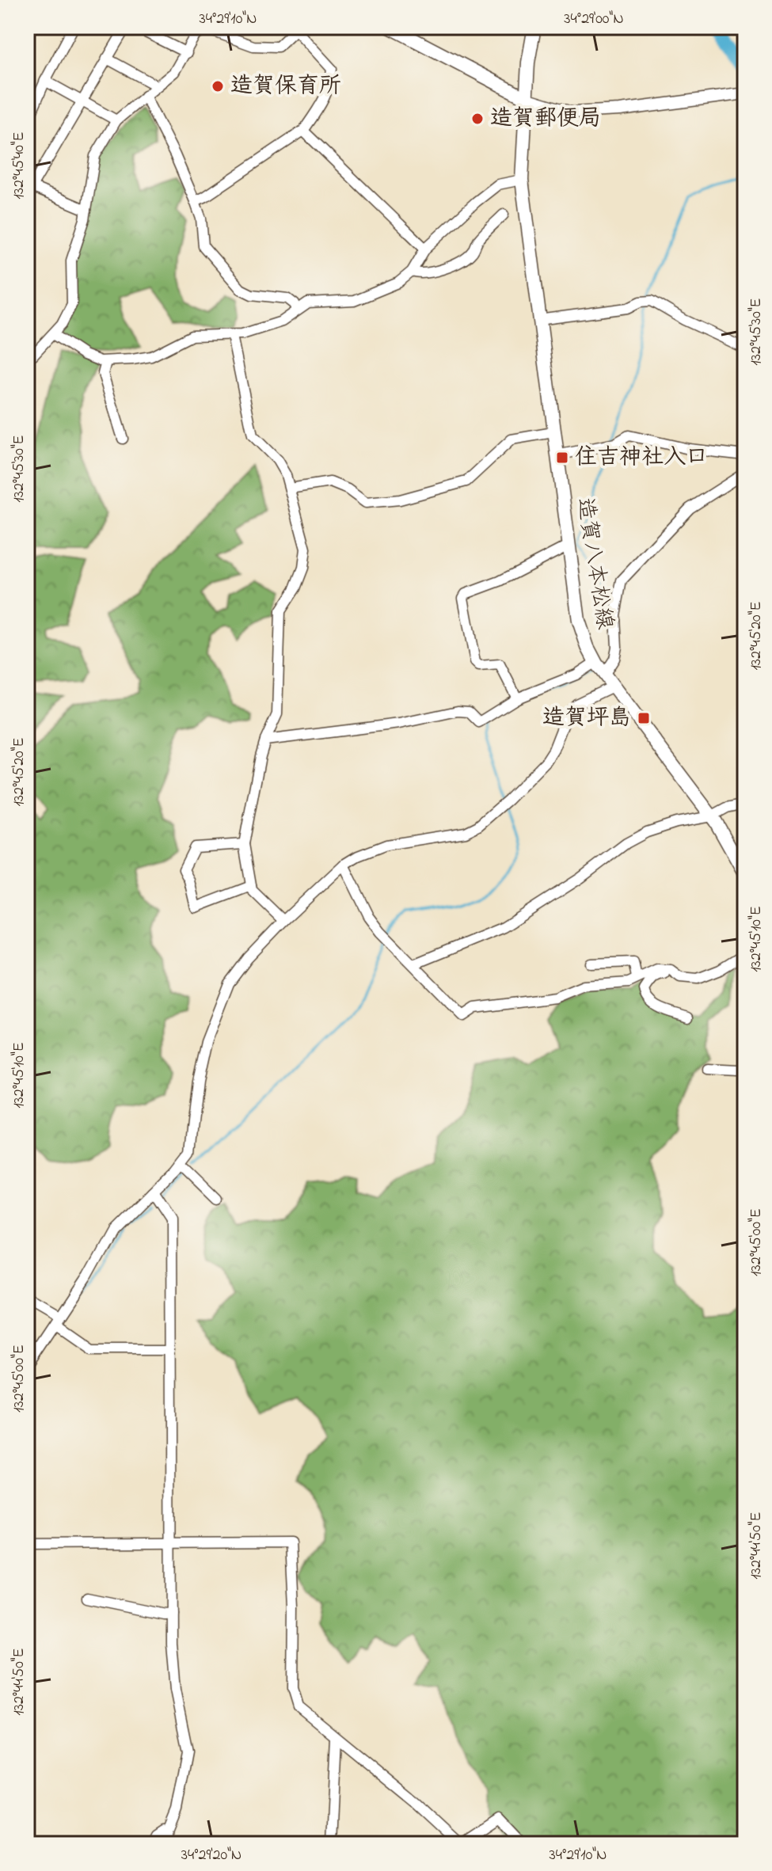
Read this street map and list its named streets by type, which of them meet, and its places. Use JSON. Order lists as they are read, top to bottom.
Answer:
{
  "streets": {
    "main road": ["造賀八本松線"]
  },
  "places": {
    "other": ["造賀保育所", "造賀郵便局"],
    "transit": ["住吉神社入口", "造賀坪島"]
  },
  "coordinates": [
    "34°29'10\"N",
    "34°29'00\"N",
    "132°45'40\"E",
    "132°45'30\"E",
    "132°45'20\"E",
    "132°45'10\"E",
    "132°45'00\"E",
    "132°44'50\"E",
    "34°29'20\"N"
  ]
}
